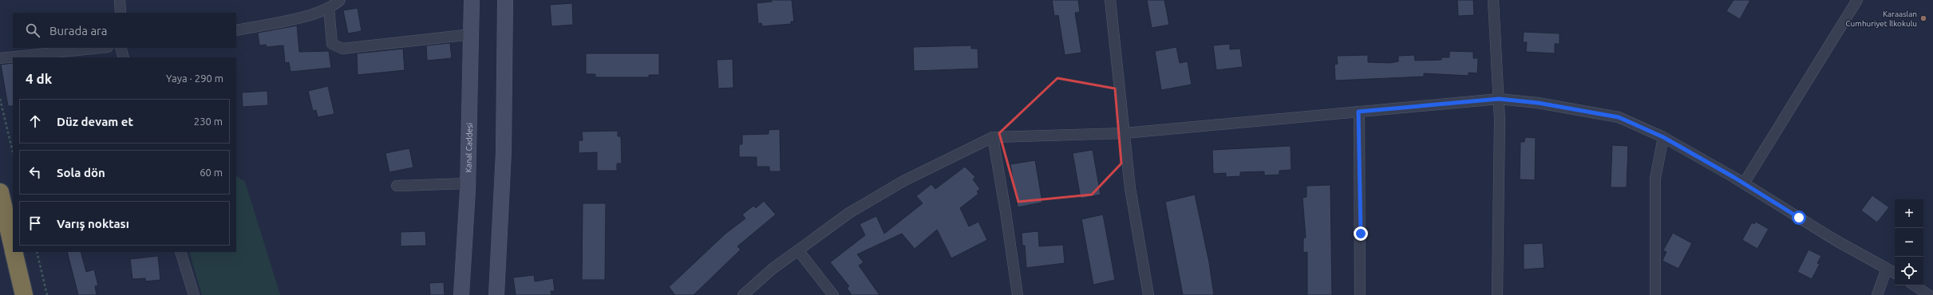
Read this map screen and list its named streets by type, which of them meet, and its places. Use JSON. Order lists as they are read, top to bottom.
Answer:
{
  "streets": {
    "main road": ["Kanal Caddesi"]
  },
  "places": ["Karaaslan Cumhuriyet İlkokulu"],
  "page": {
    "search": "Burada ara",
    "heading": ["4 dk", "Yaya · 290 m"],
    "list": [
      ["Düz devam et", "230 m"],
      ["Sola dön", "60 m"],
      "Varış noktası"
    ],
    "map_buttons": ["+", "−"]
  }
}
